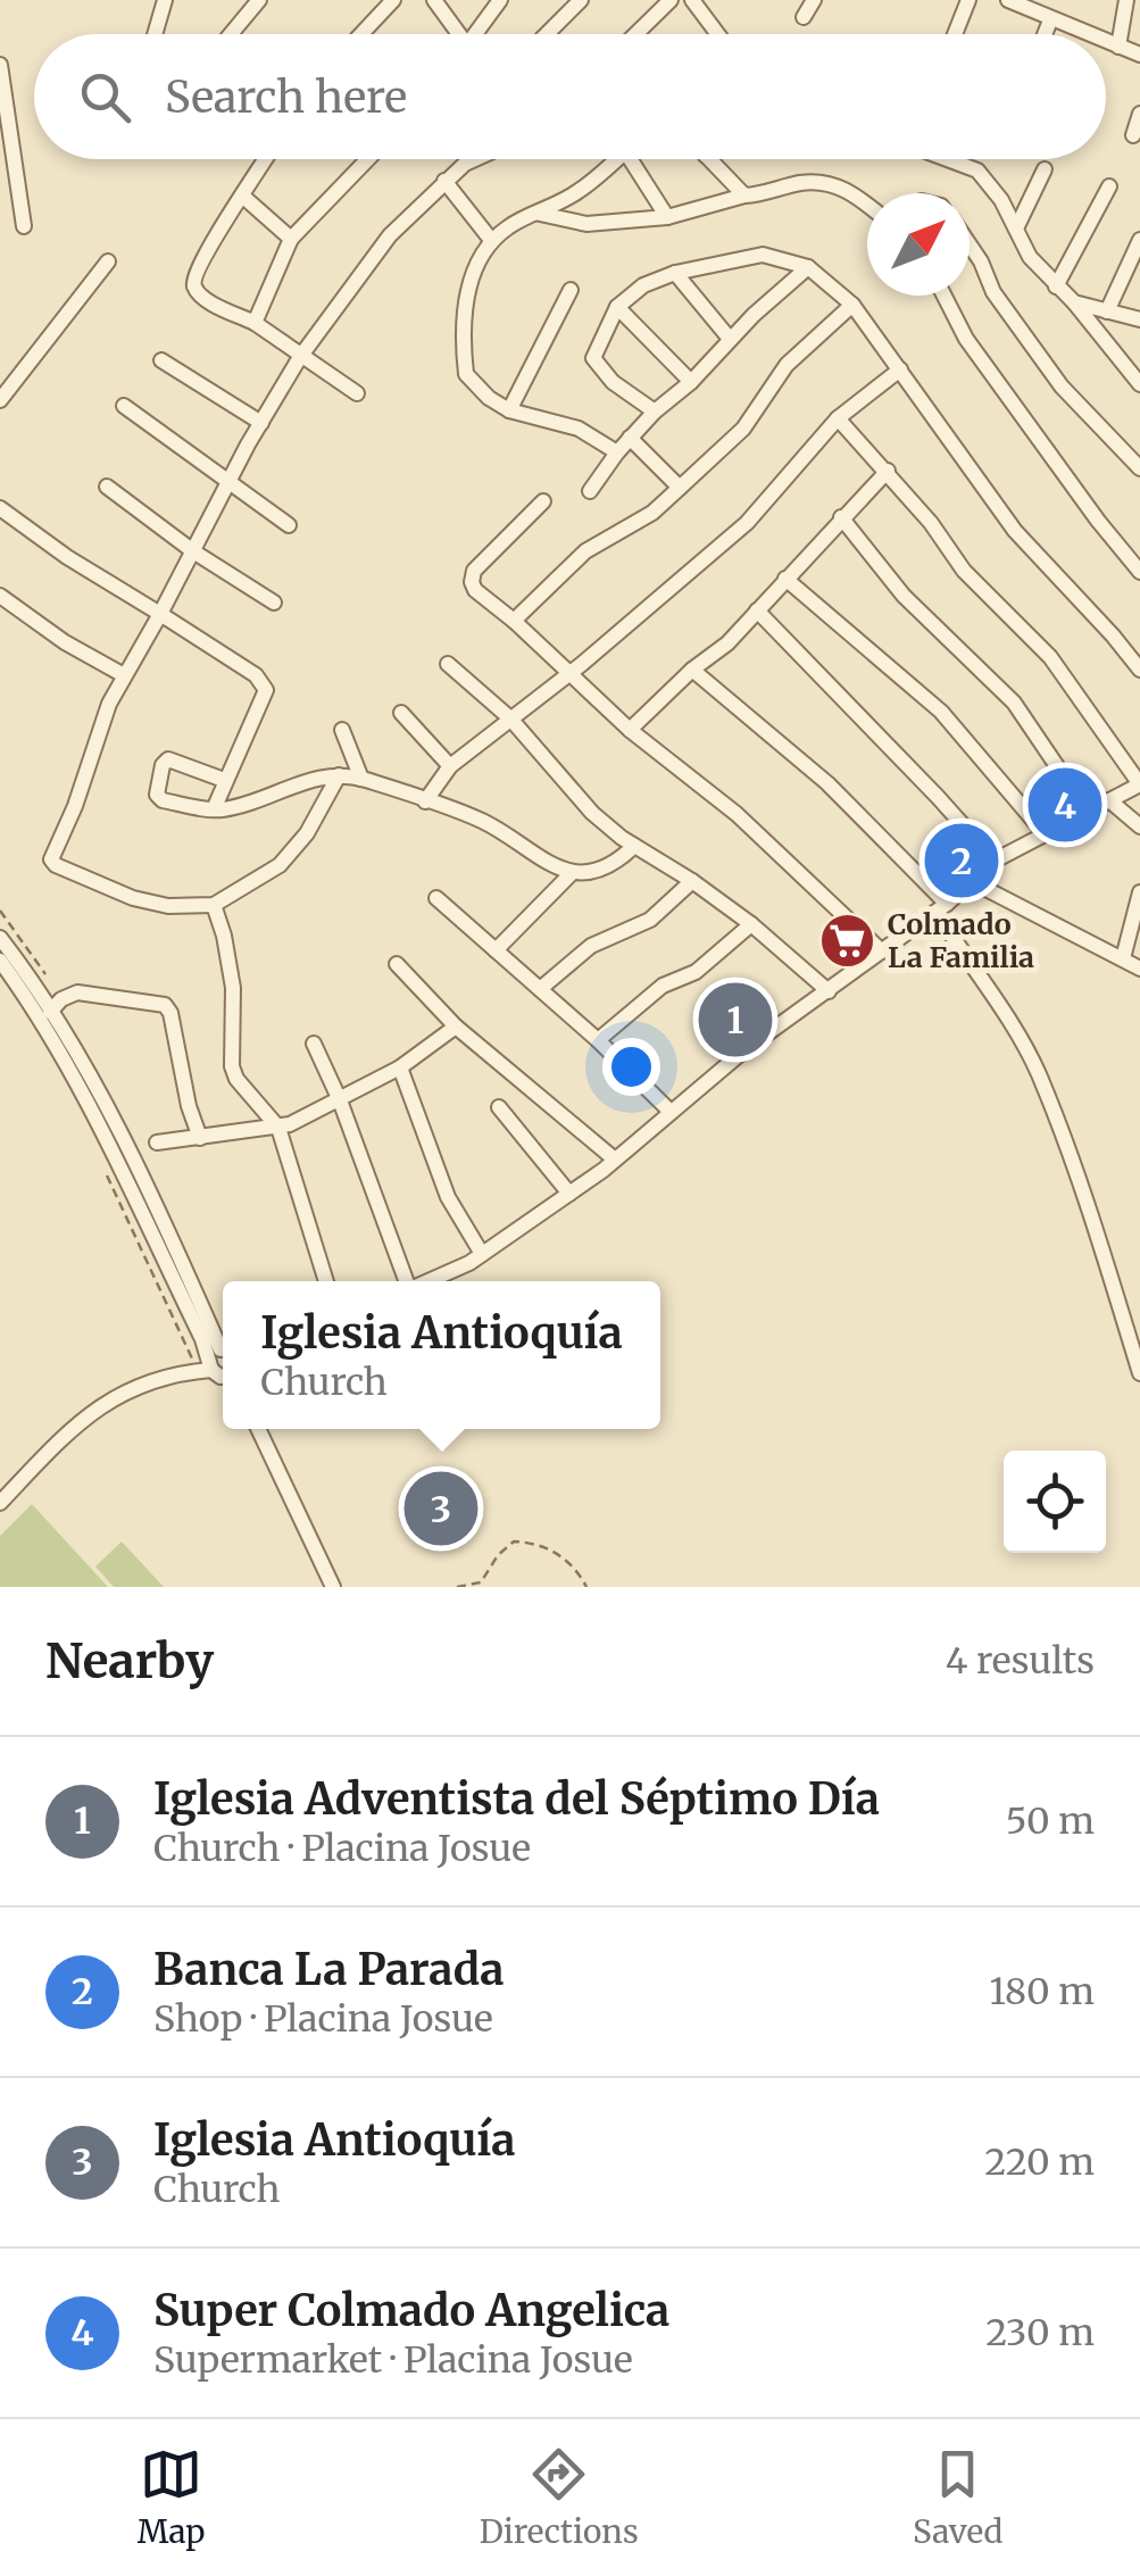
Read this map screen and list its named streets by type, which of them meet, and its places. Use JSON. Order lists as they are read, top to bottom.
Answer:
{
  "places": {
    "supermarket": ["Colmado La Familia"]
  },
  "north": "top right",
  "page": {
    "search": "Search here",
    "pins": [
      "4",
      "2",
      "1",
      "3"
    ],
    "popup": ["Iglesia Antioquía", "Church"],
    "heading": ["Nearby", "4 results"],
    "list": [
      {
        "mark": "1",
        "name": "Iglesia Adventista del Séptimo Día",
        "note": "Church · Placina Josue",
        "value": "50 m"
      },
      {
        "mark": "2",
        "name": "Banca La Parada",
        "note": "Shop · Placina Josue",
        "value": "180 m"
      },
      {
        "mark": "3",
        "name": "Iglesia Antioquía",
        "note": "Church",
        "value": "220 m"
      },
      {
        "mark": "4",
        "name": "Super Colmado Angelica",
        "note": "Supermarket · Placina Josue",
        "value": "230 m"
      }
    ],
    "nav": ["Map", "Directions", "Saved"]
  }
}
